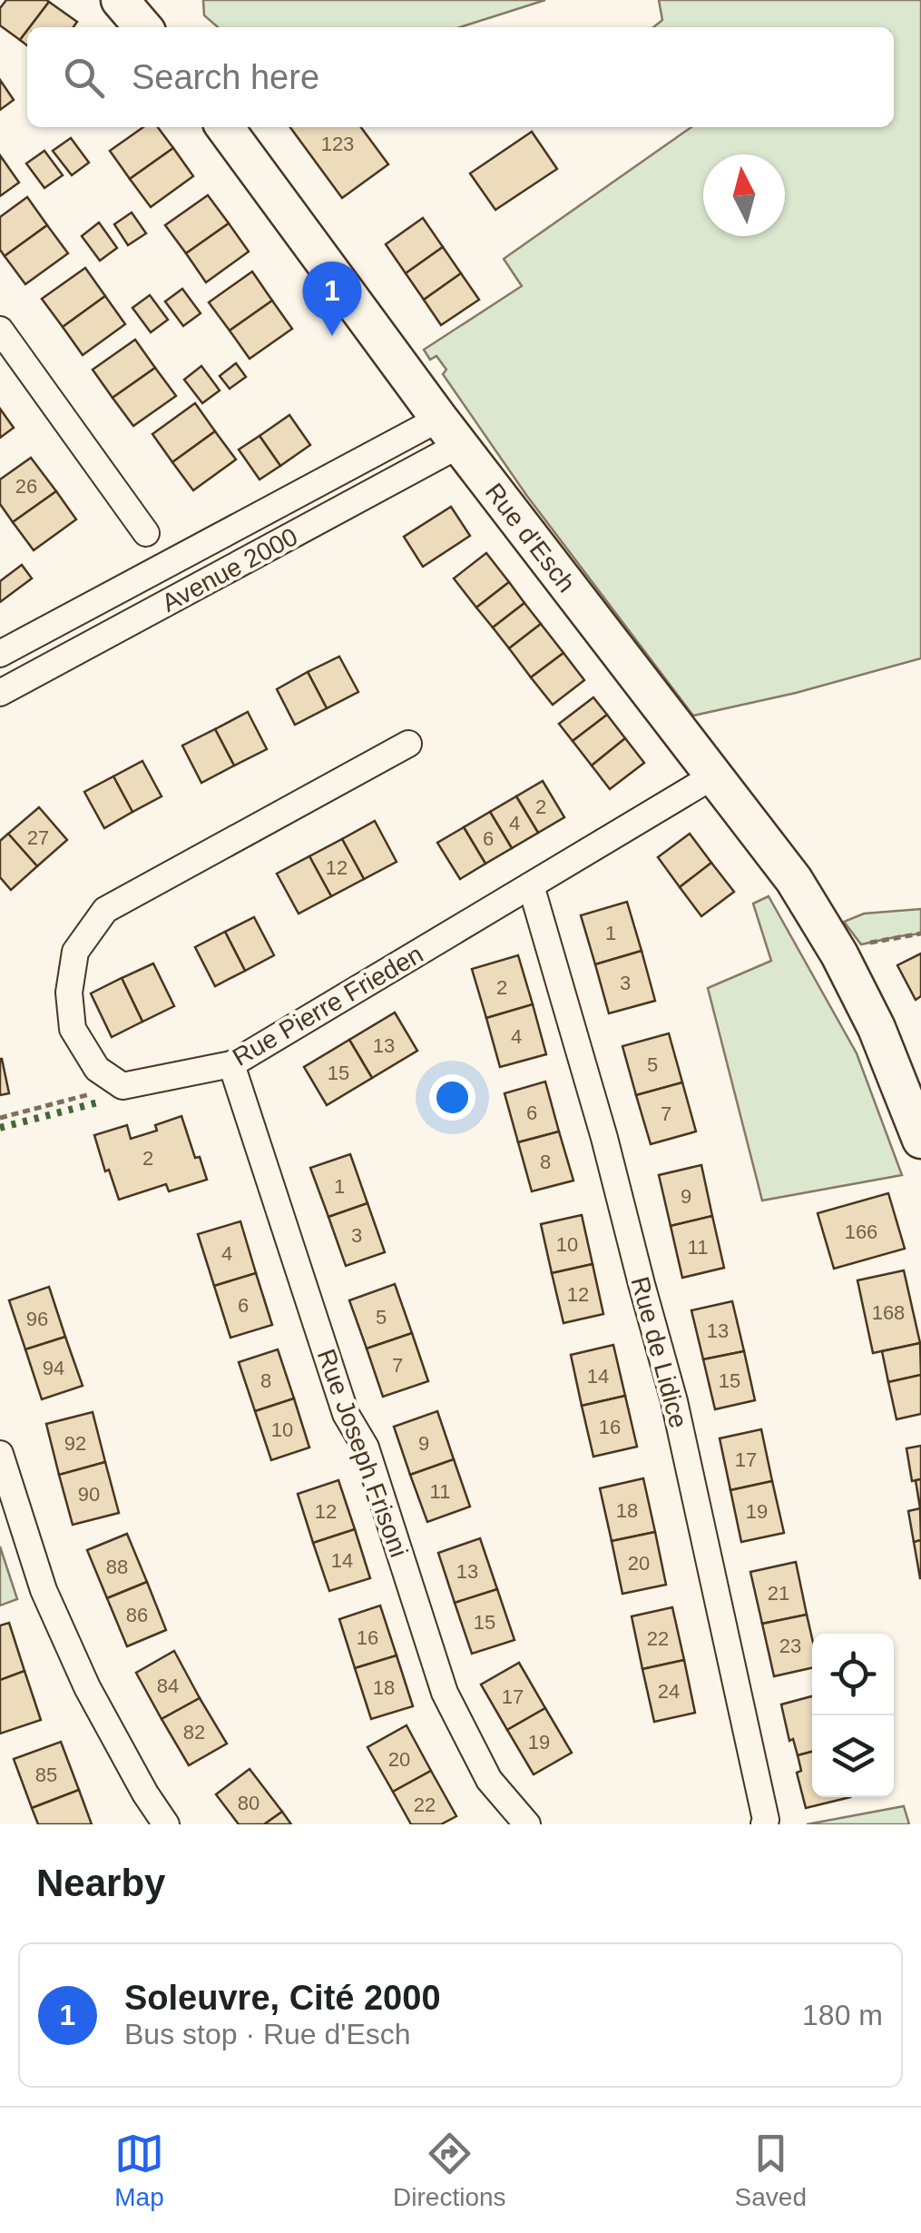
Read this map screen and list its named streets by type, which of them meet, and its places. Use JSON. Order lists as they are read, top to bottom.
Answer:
{
  "streets": {
    "main road": ["Rue d'Esch"],
    "street": [
      "Avenue 2000",
      "Rue Pierre Frieden",
      "Rue de Lidice",
      "Rue Joseph Frisoni"
    ]
  },
  "crossings": [
    ["Rue d'Esch", "Avenue 2000"],
    ["Rue d'Esch", "Rue Pierre Frieden"],
    ["Rue Pierre Frieden", "Rue de Lidice"],
    ["Rue Pierre Frieden", "Rue Joseph Frisoni"]
  ],
  "house_numbers": [
    "123",
    "26",
    "2",
    "4",
    "27",
    "6",
    "12",
    "1",
    "3",
    "2",
    "4",
    "13",
    "5",
    "15",
    "6",
    "7",
    "2",
    "8",
    "1",
    "9",
    "166",
    "3",
    "10",
    "11",
    "4",
    "12",
    "6",
    "168",
    "5",
    "96",
    "13",
    "7",
    "94",
    "14",
    "8",
    "15",
    "16",
    "10",
    "92",
    "9",
    "17",
    "11",
    "90",
    "18",
    "12",
    "19",
    "14",
    "20",
    "88",
    "13",
    "21",
    "86",
    "15",
    "16",
    "22",
    "23",
    "84",
    "18",
    "24",
    "17",
    "82",
    "19",
    "20",
    "85",
    "80",
    "22"
  ],
  "north": "top",
  "page": {
    "search": "Search here",
    "pins": "1",
    "heading": "Nearby",
    "list": [
      {
        "mark": "1",
        "name": "Soleuvre, Cité 2000",
        "note": "Bus stop · Rue d'Esch",
        "value": "180 m"
      }
    ],
    "nav": ["Map", "Directions", "Saved"]
  }
}
